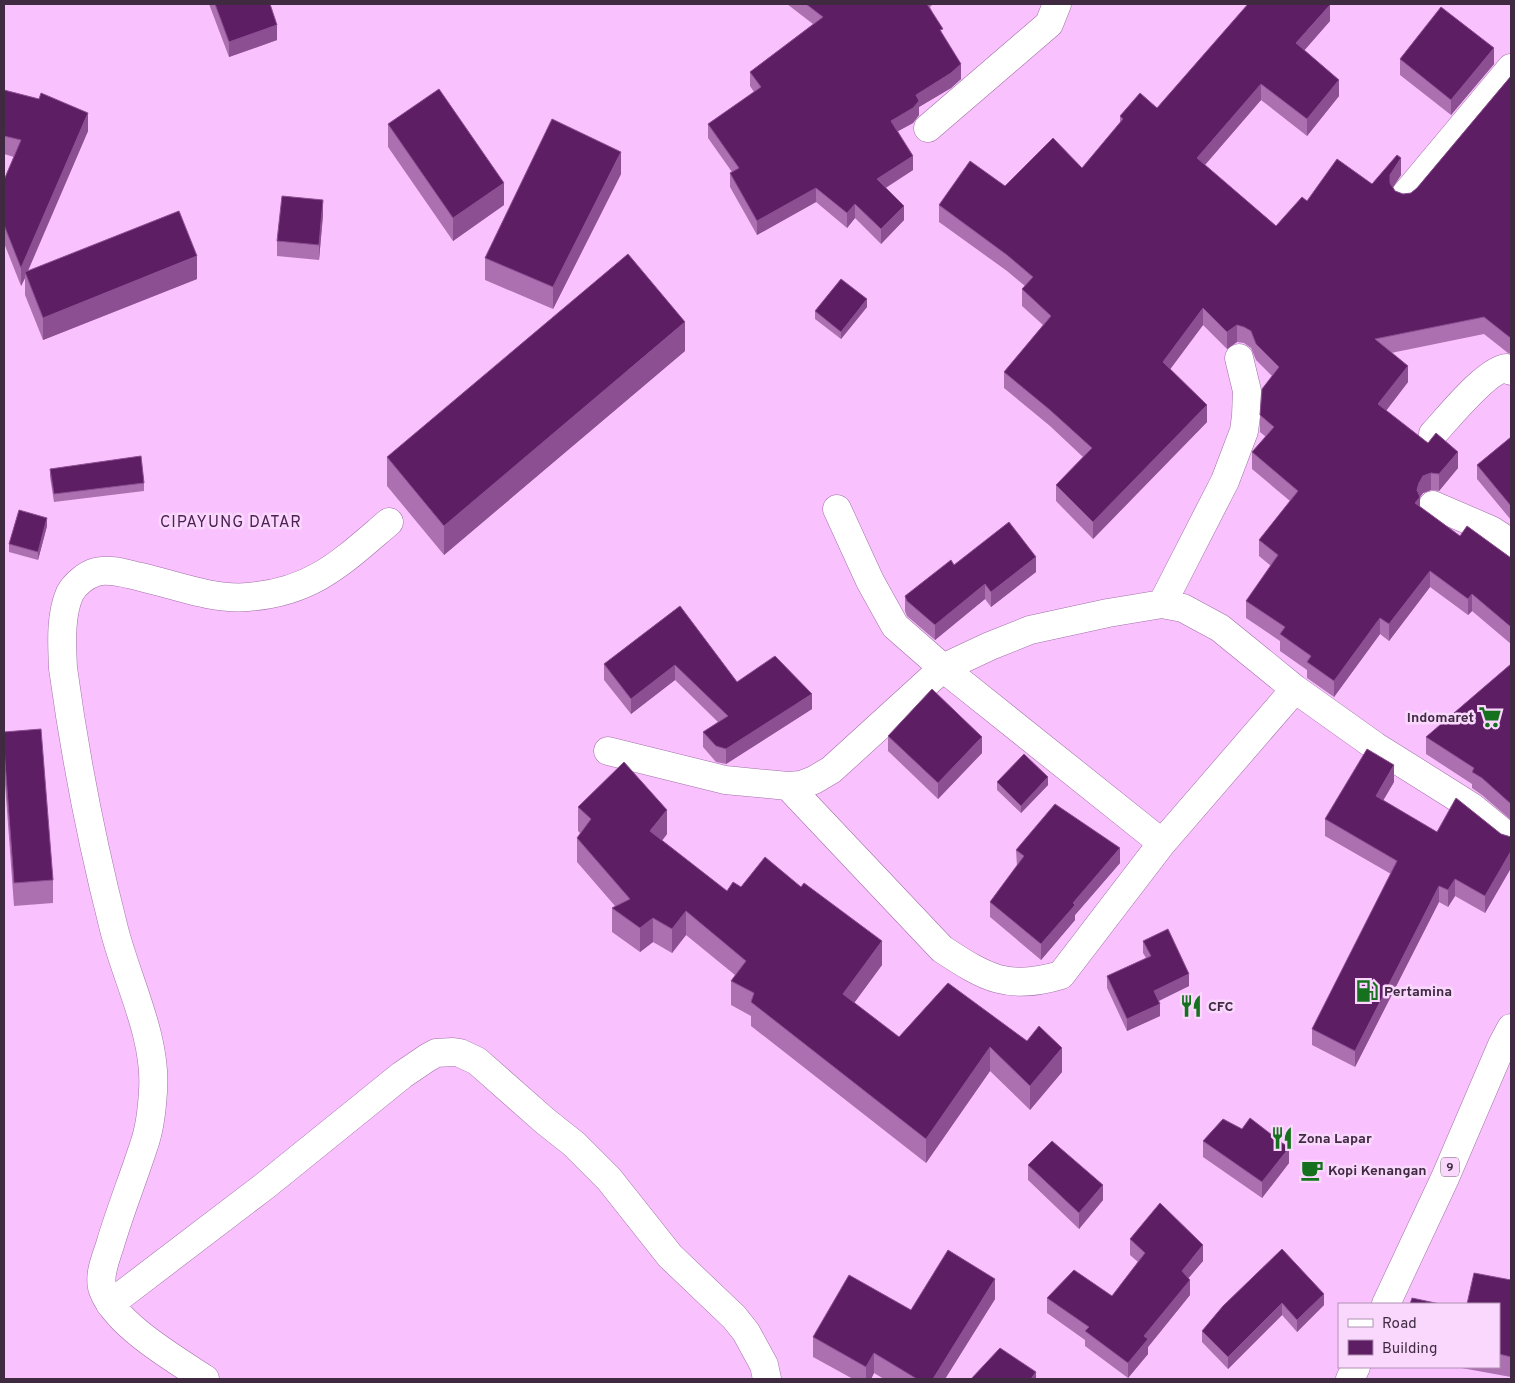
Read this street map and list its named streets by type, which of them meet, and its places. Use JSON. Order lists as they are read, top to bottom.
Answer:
{
  "streets": {
    "main road": ["9"]
  },
  "districts": ["CIPAYUNG DATAR"],
  "places": {
    "supermarket": ["Indomaret"],
    "fuel station": ["Pertamina"],
    "restaurant": ["CFC", "Zona Lapar"],
    "cafe": ["Kopi Kenangan"]
  },
  "legend": ["Road", "Building"]
}
